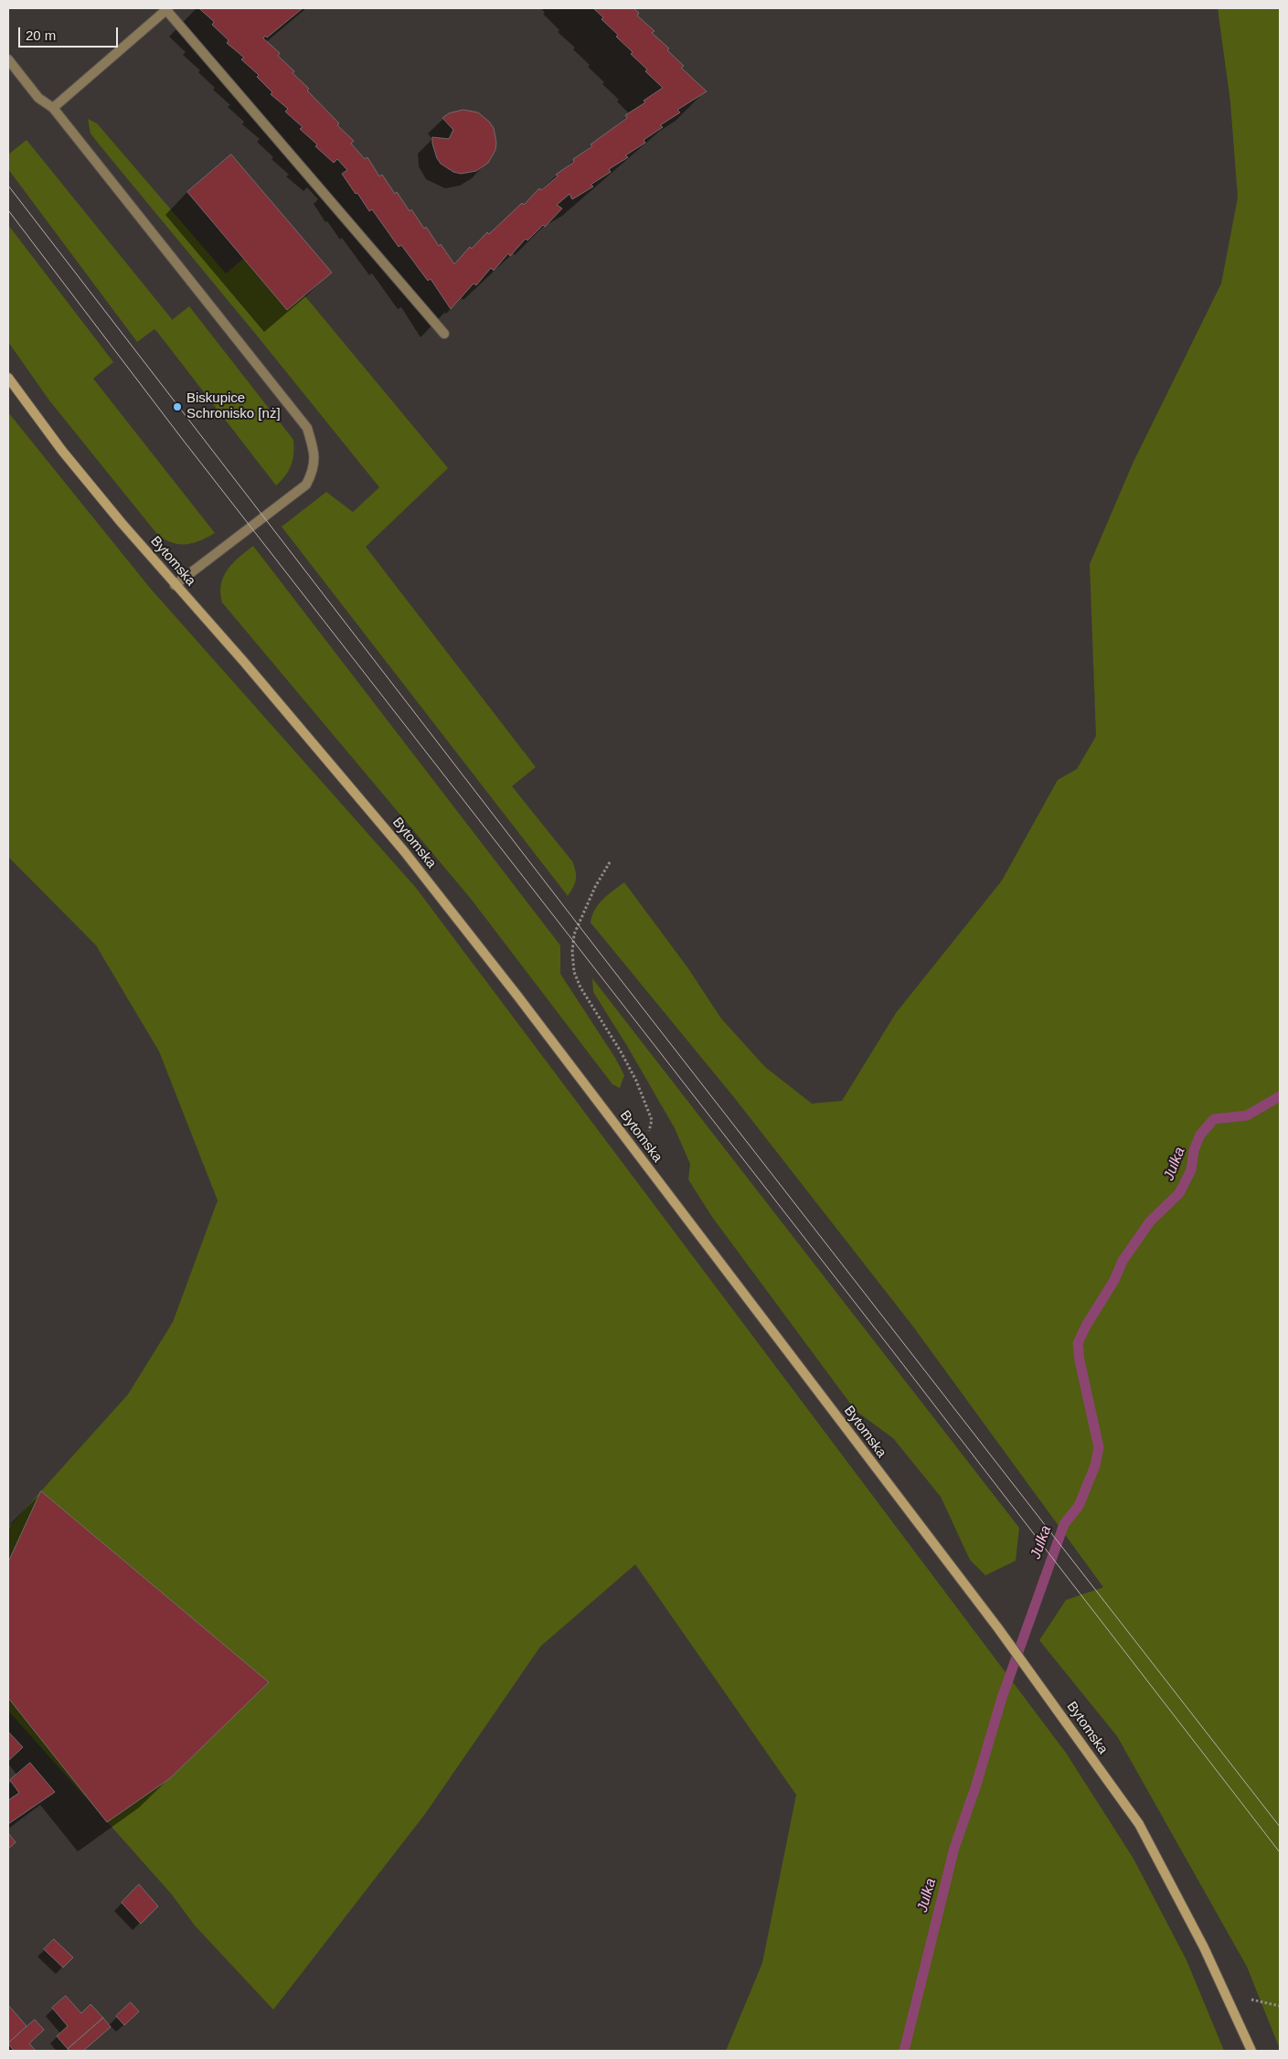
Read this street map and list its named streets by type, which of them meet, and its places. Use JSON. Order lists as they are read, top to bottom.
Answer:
{
  "streets": {
    "street": ["Bytomska"]
  },
  "water": ["Julka"],
  "places": ["Biskupice Schronisko [nż]"],
  "scale_bar": "20 m"
}
